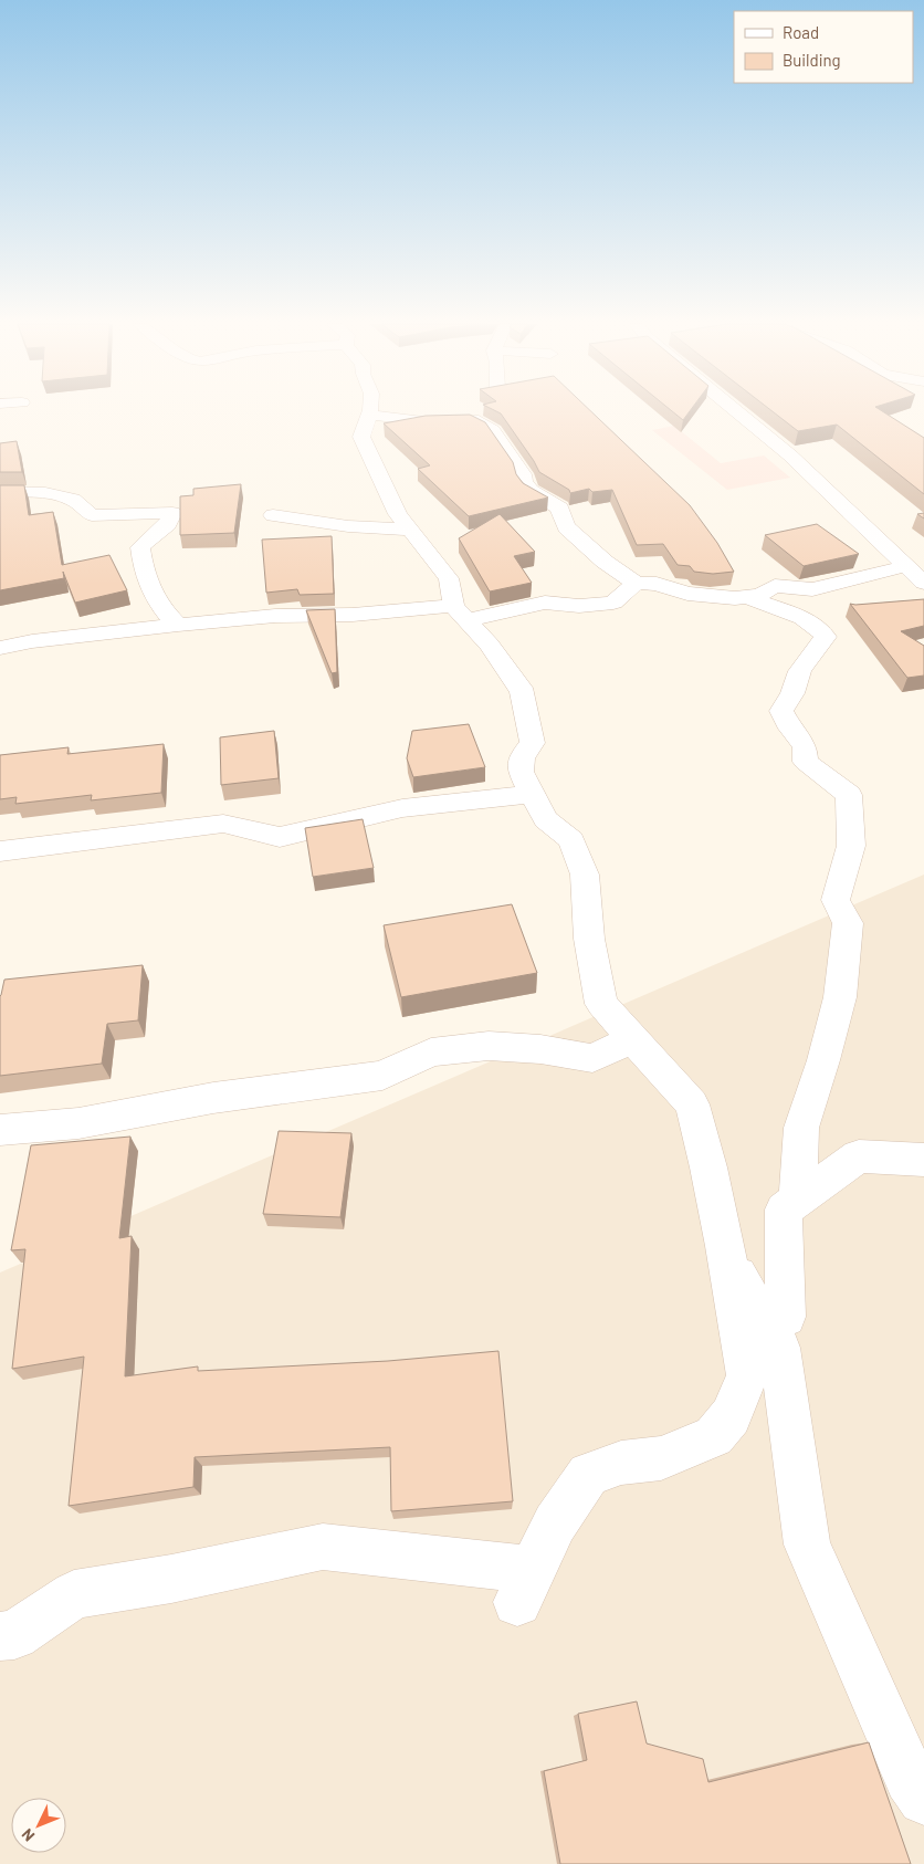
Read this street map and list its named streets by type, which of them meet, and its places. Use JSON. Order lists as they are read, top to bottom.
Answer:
{
  "legend": ["Road", "Building"],
  "north": "bottom left"
}
